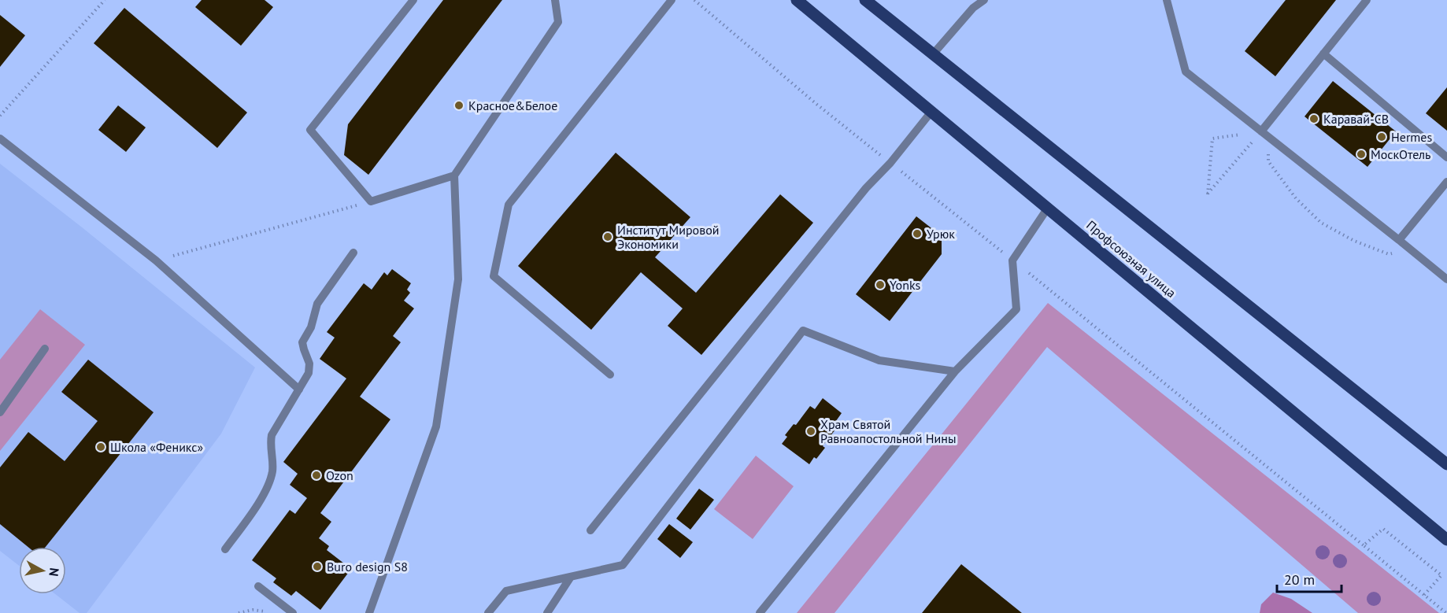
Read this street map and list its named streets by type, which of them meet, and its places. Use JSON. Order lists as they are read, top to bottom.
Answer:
{
  "streets": {
    "main road": ["Профсоюзная улица"]
  },
  "places": [
    "Красное&Белое",
    "Каравай-СВ",
    "Hermes",
    "МоскOтель",
    "Урюк",
    "Институт Мировой Экономики",
    "Yonks",
    "Храм Святой Равноапостольной Нины",
    "Школа «Феникс»",
    "Ozon",
    "Buro design S8"
  ],
  "scale_bar": "20 m",
  "north": "right"
}
